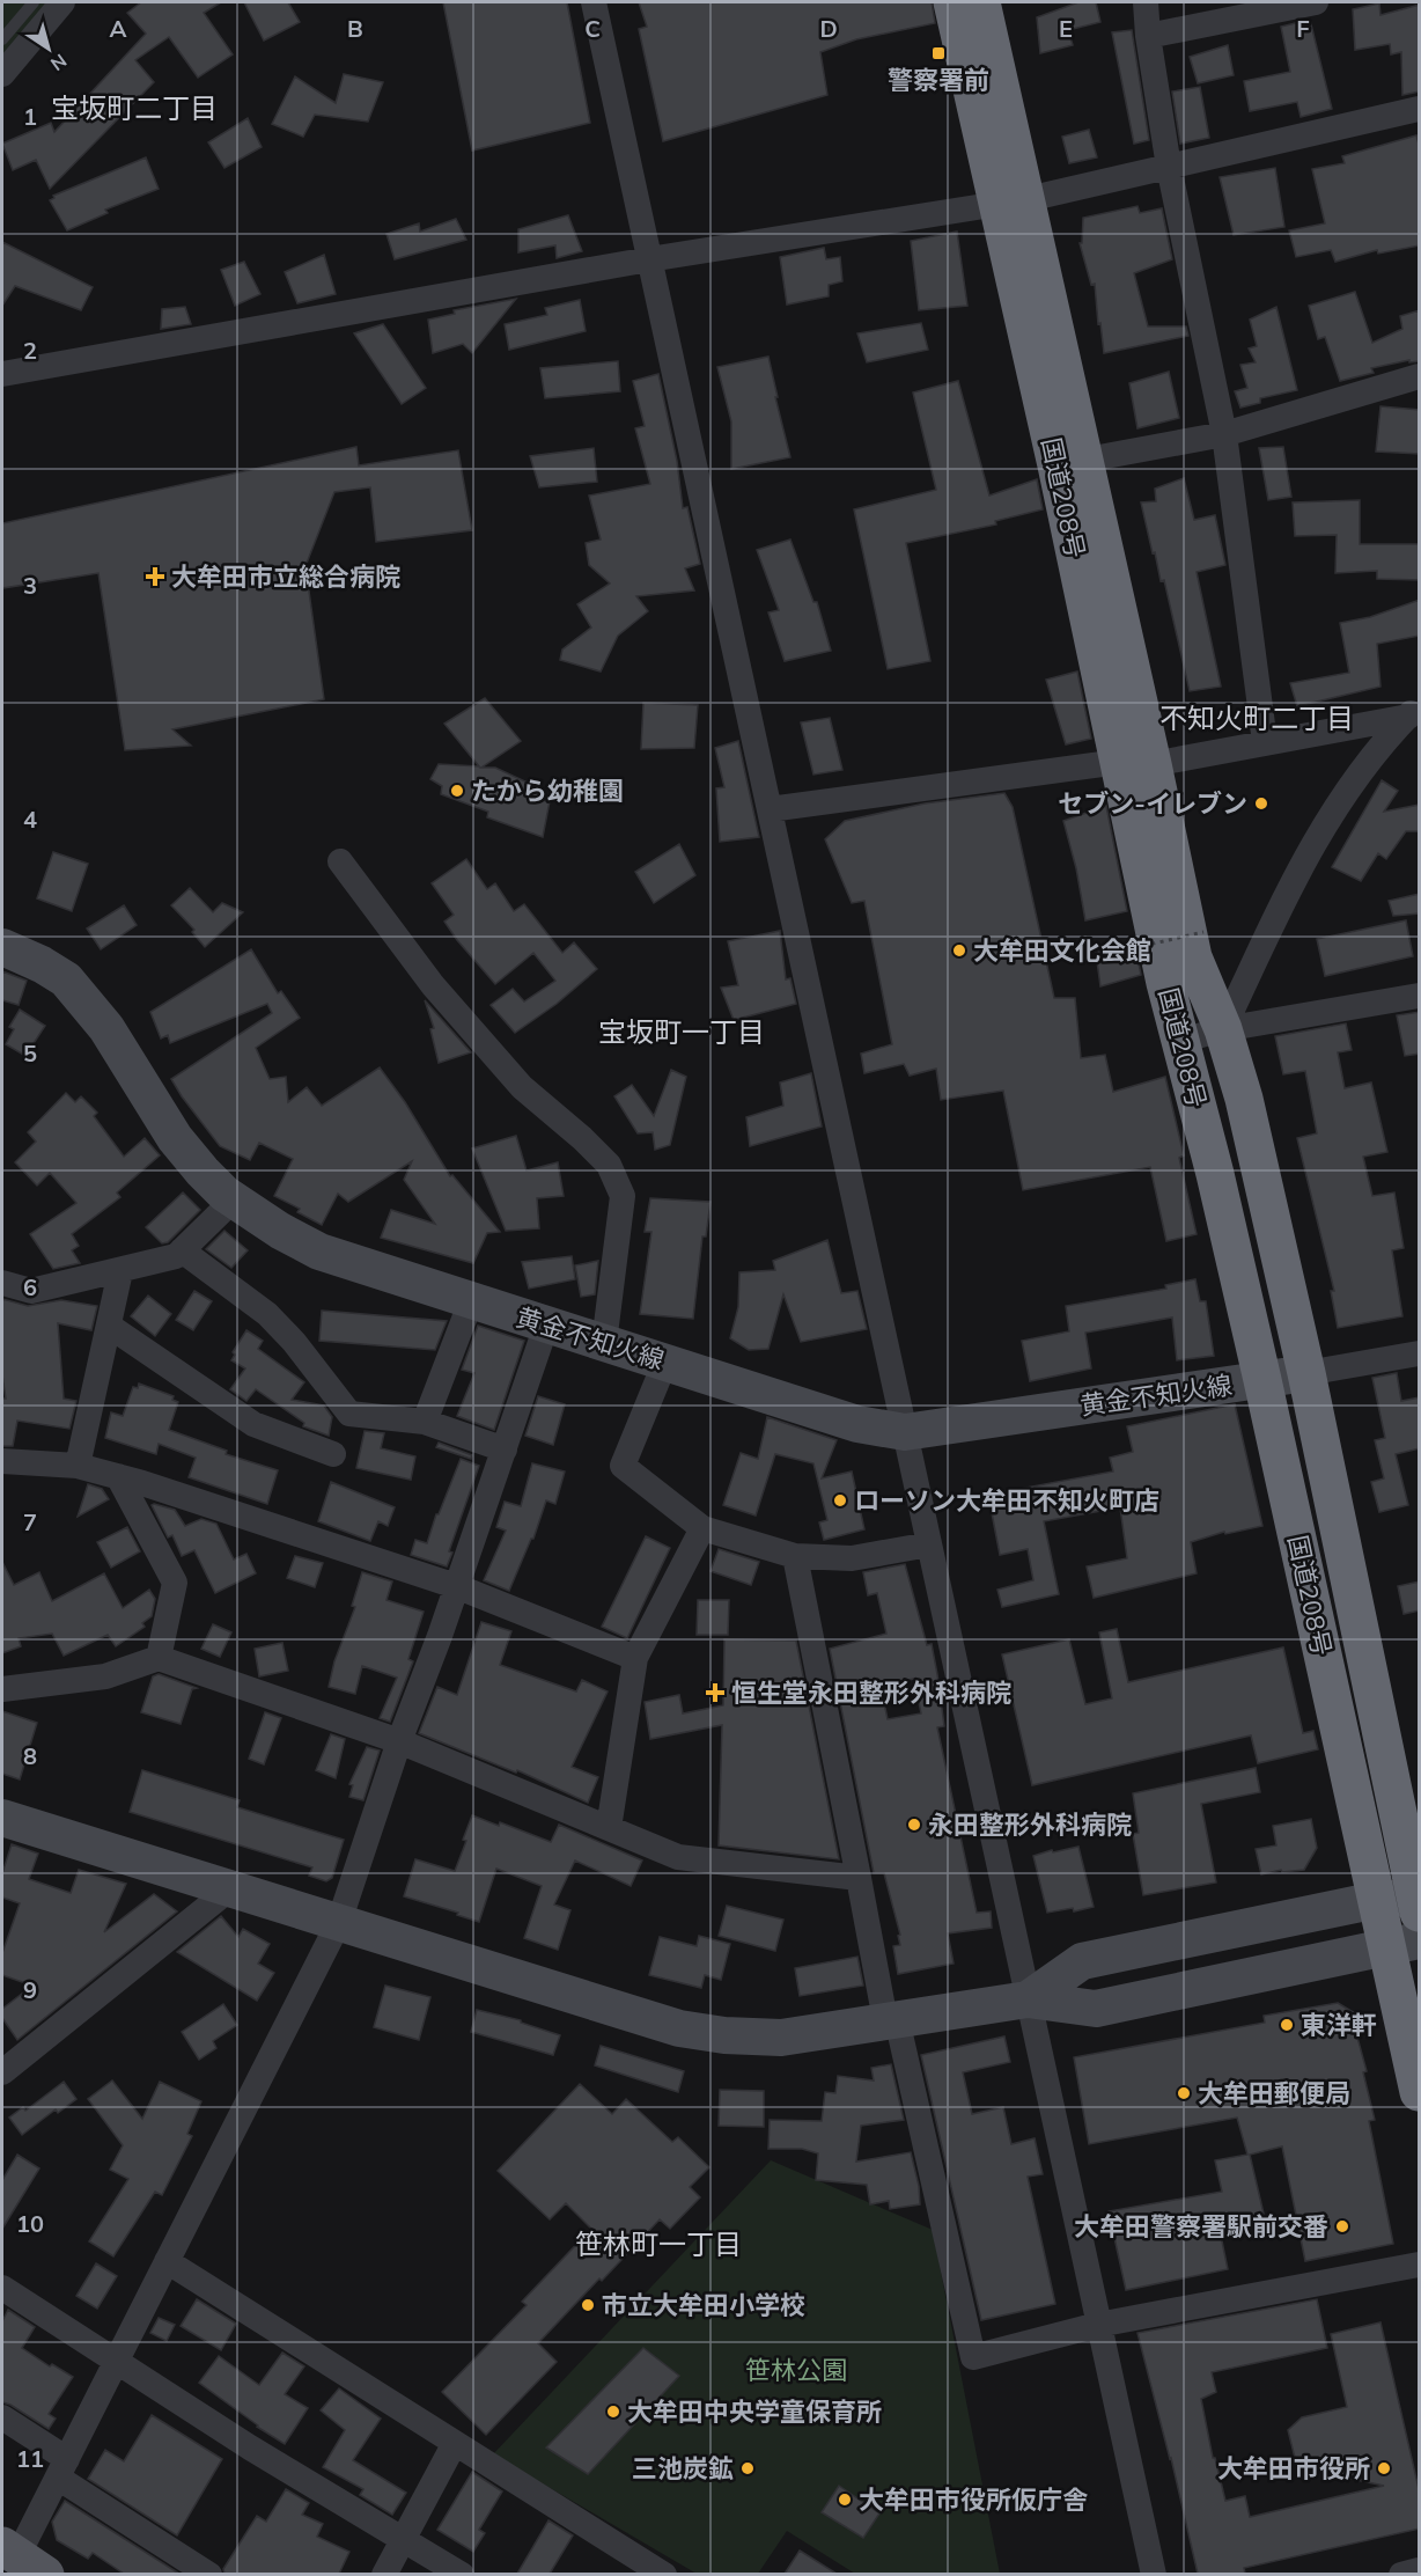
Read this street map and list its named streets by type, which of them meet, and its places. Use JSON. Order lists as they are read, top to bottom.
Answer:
{
  "streets": {
    "highway": ["国道208号"],
    "street": ["黄金不知火線"]
  },
  "crossings": [
    ["国道208号", "黄金不知火線"]
  ],
  "districts": [
    "宝坂町二丁目",
    "不知火町二丁目",
    "宝坂町一丁目",
    "笹林町一丁目"
  ],
  "parks": ["笹林公園"],
  "places": {
    "transit": ["警察署前"],
    "health": ["大牟田市立総合病院", "恒生堂永田整形外科病院"],
    "other": [
      "たから幼稚園",
      "セブン-イレブン",
      "大牟田文化会館",
      "ローソン大牟田不知火町店",
      "永田整形外科病院",
      "東洋軒",
      "大牟田郵便局",
      "大牟田警察署駅前交番",
      "市立大牟田小学校",
      "大牟田中央学童保育所",
      "三池炭鉱",
      "大牟田市役所",
      "大牟田市役所仮庁舎"
    ]
  },
  "north": "bottom right",
  "grid": {
    "columns": [
      "A",
      "B",
      "C",
      "D",
      "E",
      "F"
    ],
    "rows": [
      "1",
      "2",
      "3",
      "4",
      "5",
      "6",
      "7",
      "8",
      "9",
      "10",
      "11"
    ]
  }
}
